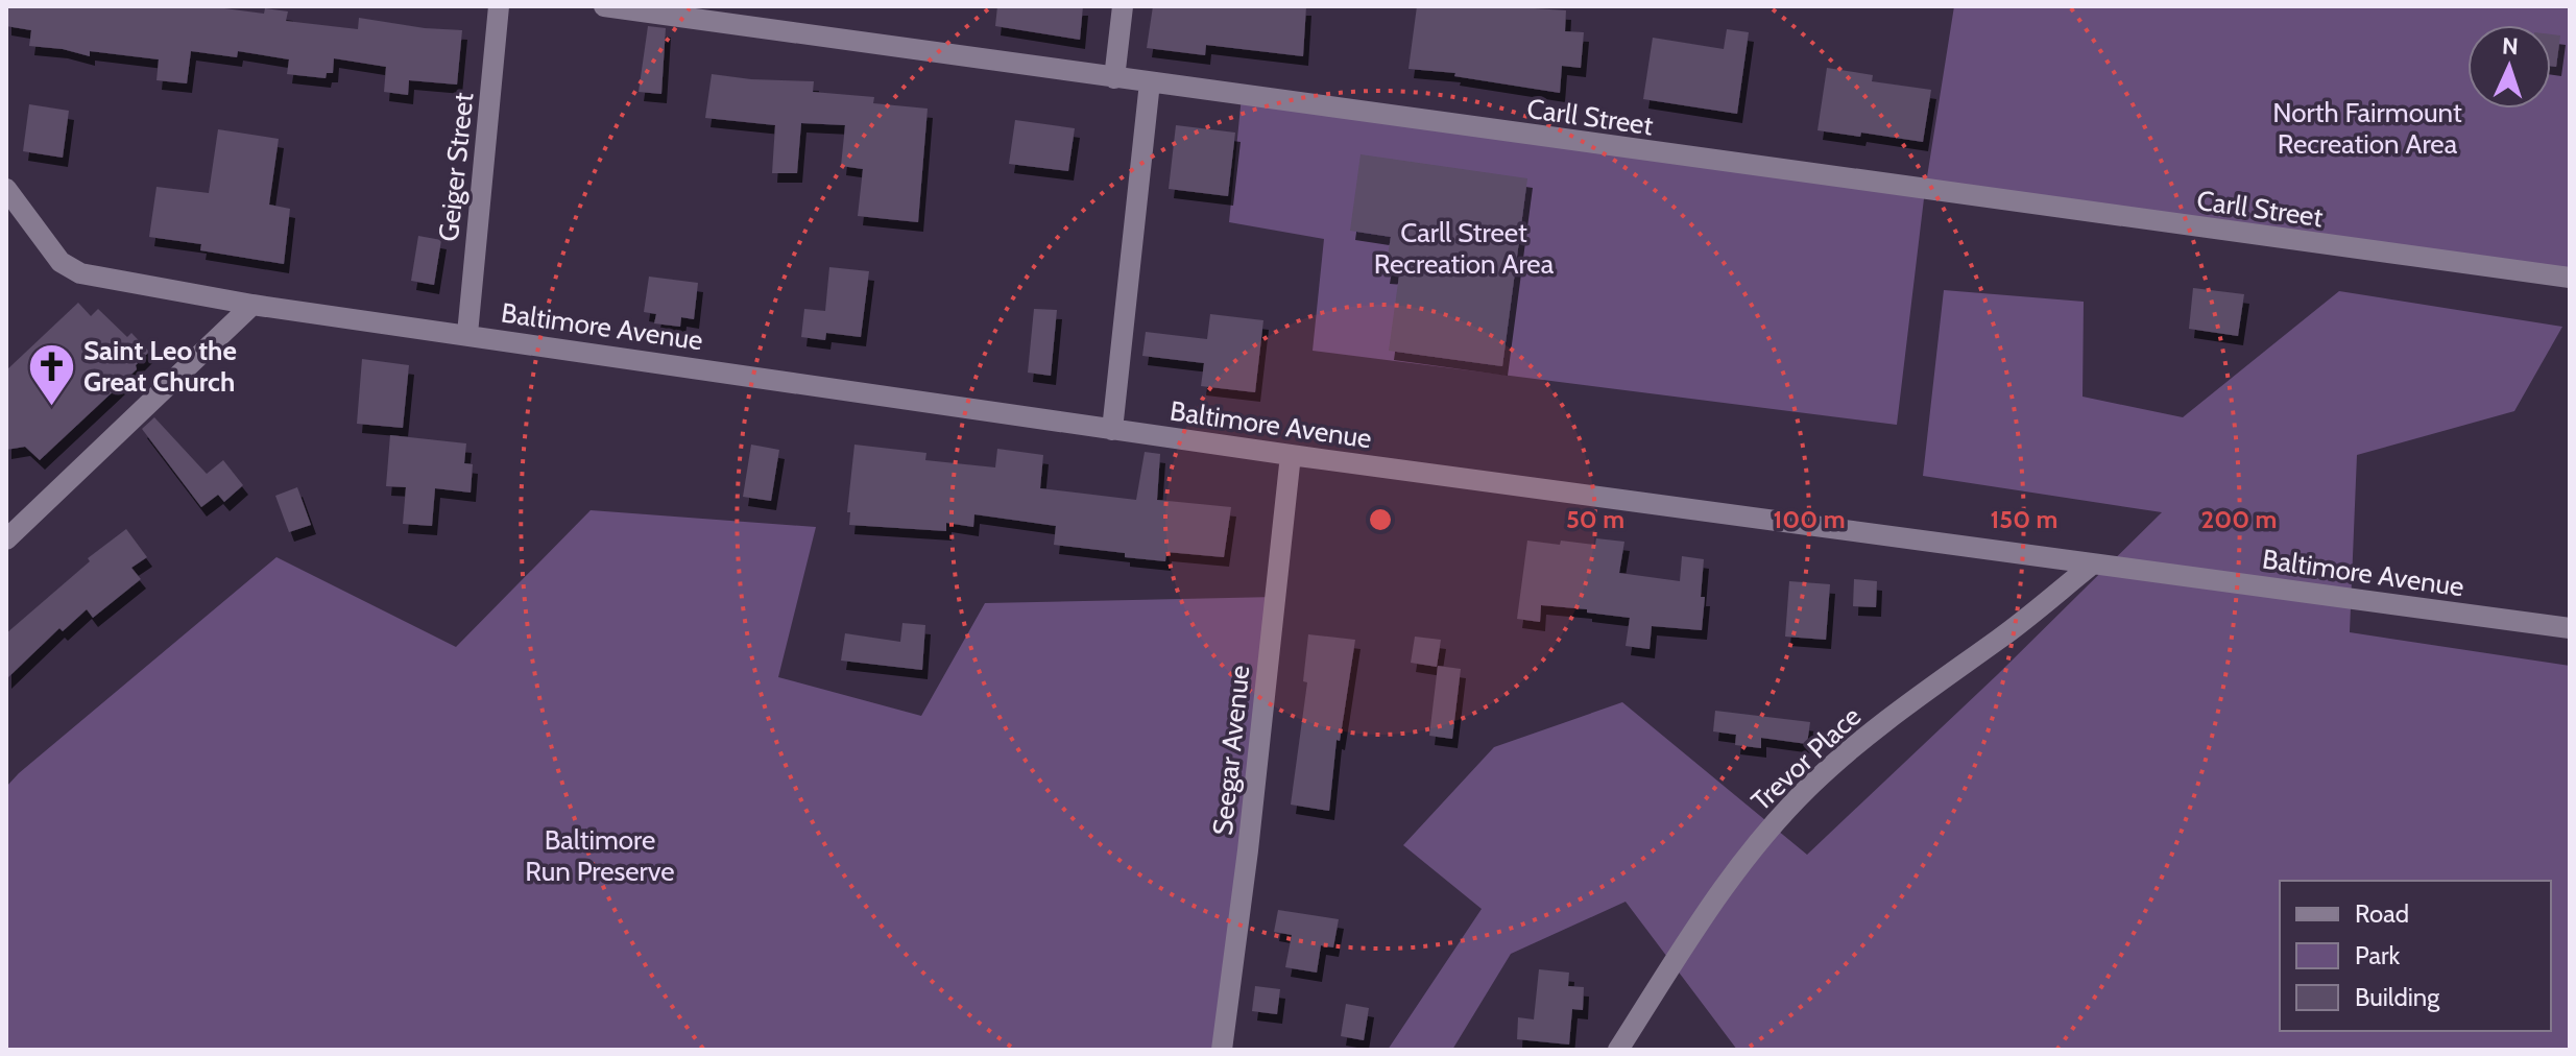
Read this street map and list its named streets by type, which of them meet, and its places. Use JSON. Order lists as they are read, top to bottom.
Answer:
{
  "streets": {
    "street": [
      "Carll Street",
      "Geiger Street",
      "Baltimore Avenue",
      "Seegar Avenue",
      "Trevor Place"
    ]
  },
  "crossings": [
    ["Geiger Street", "Baltimore Avenue"],
    ["Baltimore Avenue", "Seegar Avenue"],
    ["Baltimore Avenue", "Trevor Place"]
  ],
  "parks": ["North Fairmount Recreation Area", "Carll Street Recreation Area", "Baltimore Run Preserve"],
  "places": {
    "church": ["Saint Leo the Great Church"]
  },
  "legend": ["Road", "Park", "Building"],
  "north": "top",
  "rings": [
    "50 m",
    "100 m",
    "150 m",
    "200 m"
  ]
}
